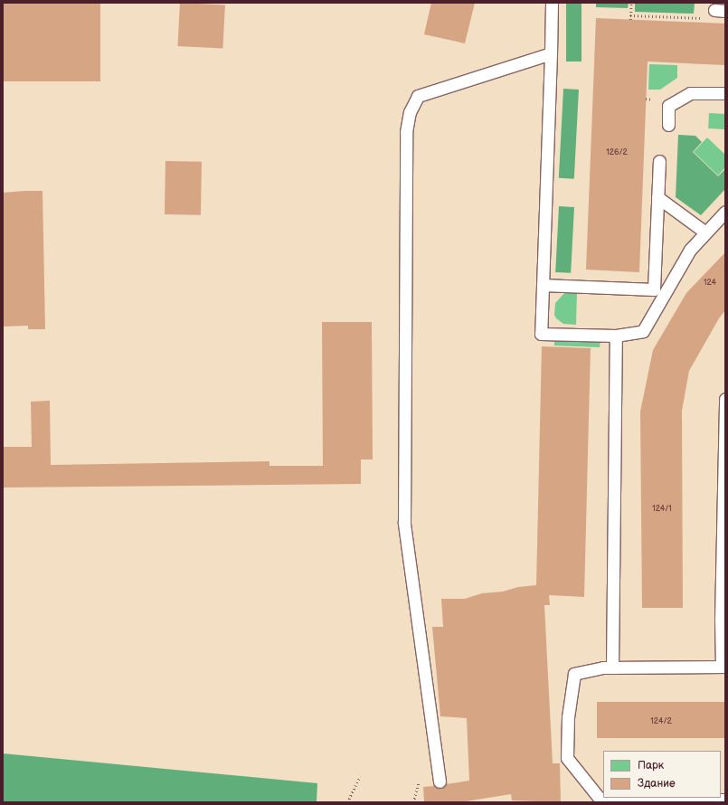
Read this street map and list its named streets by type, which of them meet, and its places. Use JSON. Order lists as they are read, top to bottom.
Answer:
{
  "house_numbers": [
    "126/2",
    "124",
    "124/1",
    "124/2"
  ],
  "legend": ["Парк", "Здание"]
}
